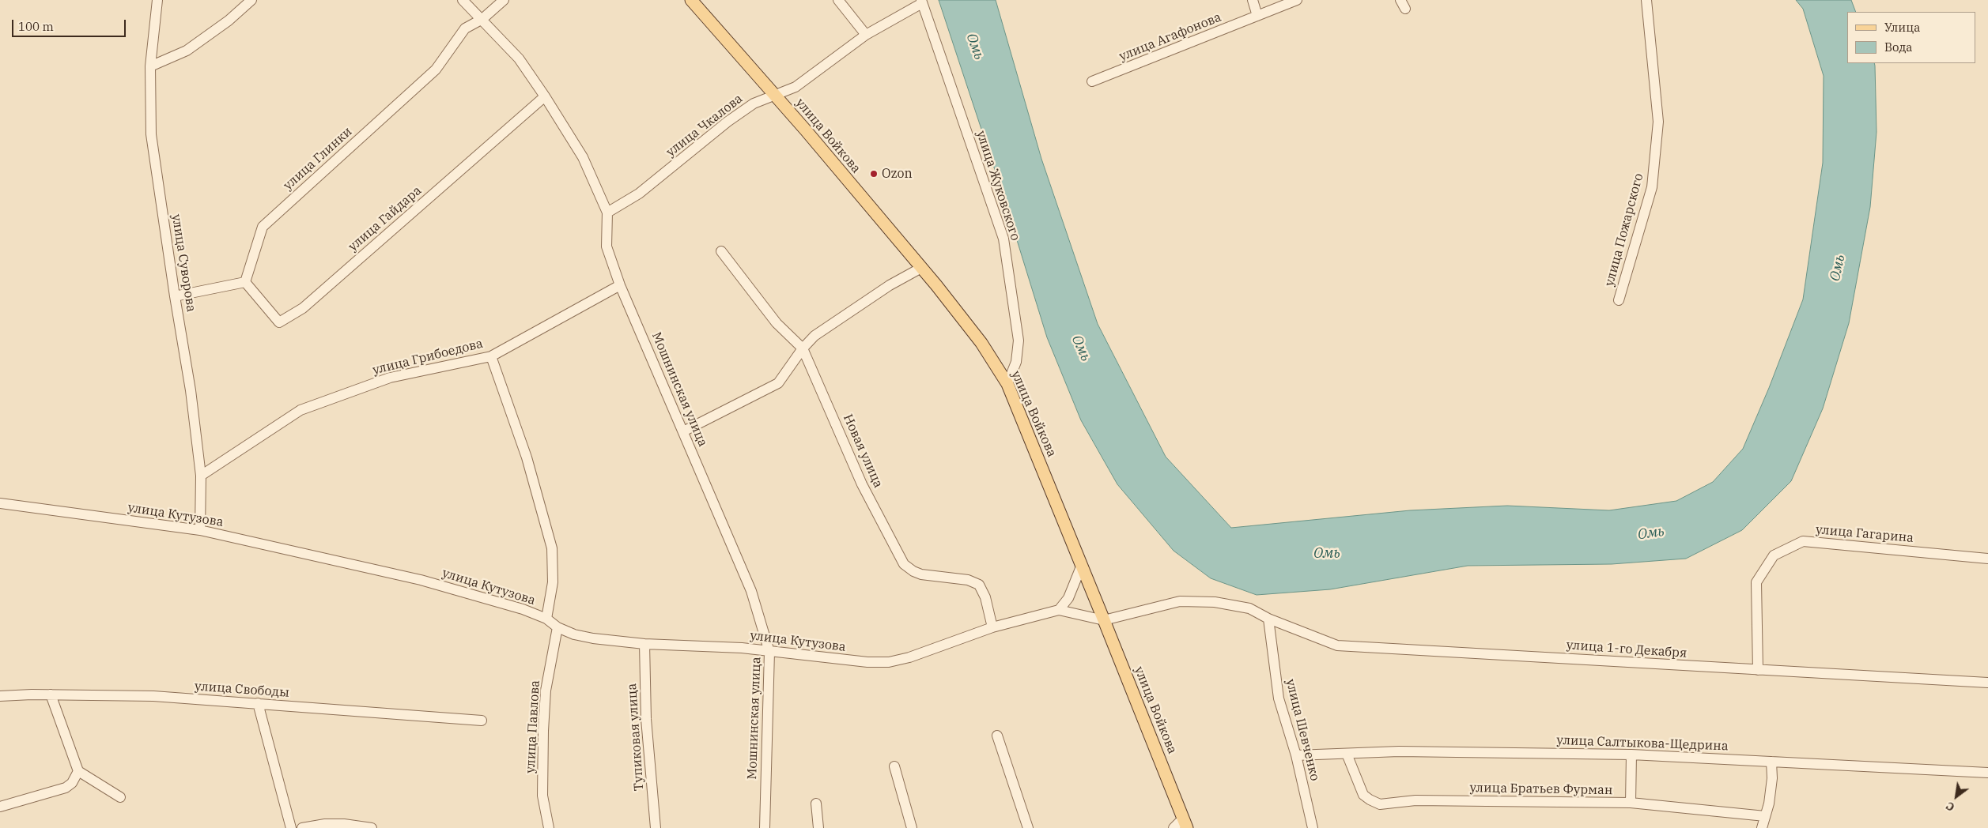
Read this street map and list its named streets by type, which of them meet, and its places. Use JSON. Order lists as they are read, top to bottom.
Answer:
{
  "streets": {
    "main road": ["улица Войкова"],
    "street": [
      "улица Агафонова",
      "улица Чкалова",
      "улица Глинки",
      "улица Жуковского",
      "улица Гайдара",
      "улица Пожарского",
      "улица Суворова",
      "улица Грибоедова",
      "Мошнинская улица",
      "Новая улица",
      "улица Кутузова",
      "улица Гагарина",
      "улица 1-го Декабря",
      "улица Свободы",
      "улица Павлова",
      "улица Шевченко",
      "Тупиковая улица",
      "улица Салтыкова-Щедрина",
      "улица Братьев Фурман"
    ]
  },
  "crossings": [
    ["улица Чкалова", "улица Войкова"],
    ["улица Чкалова", "улица Жуковского"],
    ["улица Чкалова", "Мошнинская улица"],
    ["улица Войкова", "улица Жуковского"],
    ["улица Войкова", "улица Кутузова"],
    ["улица Глинки", "улица Гайдара"],
    ["улица Глинки", "Мошнинская улица"],
    ["улица Гайдара", "Мошнинская улица"],
    ["улица Суворова", "улица Грибоедова"],
    ["улица Суворова", "улица Кутузова"],
    ["улица Грибоедова", "Мошнинская улица"],
    ["Мошнинская улица", "улица Кутузова"],
    ["Новая улица", "улица Кутузова"],
    ["улица Кутузова", "улица Павлова"],
    ["улица Кутузова", "Тупиковая улица"],
    ["улица Гагарина", "улица 1-го Декабря"],
    ["улица 1-го Декабря", "улица Шевченко"],
    ["улица Шевченко", "улица Салтыкова-Щедрина"],
    ["улица Салтыкова-Щедрина", "улица Братьев Фурман"]
  ],
  "water": ["Омь"],
  "places": ["Ozon"],
  "legend": ["Улица", "Вода"],
  "scale_bar": "100 m",
  "north": "bottom left"
}
